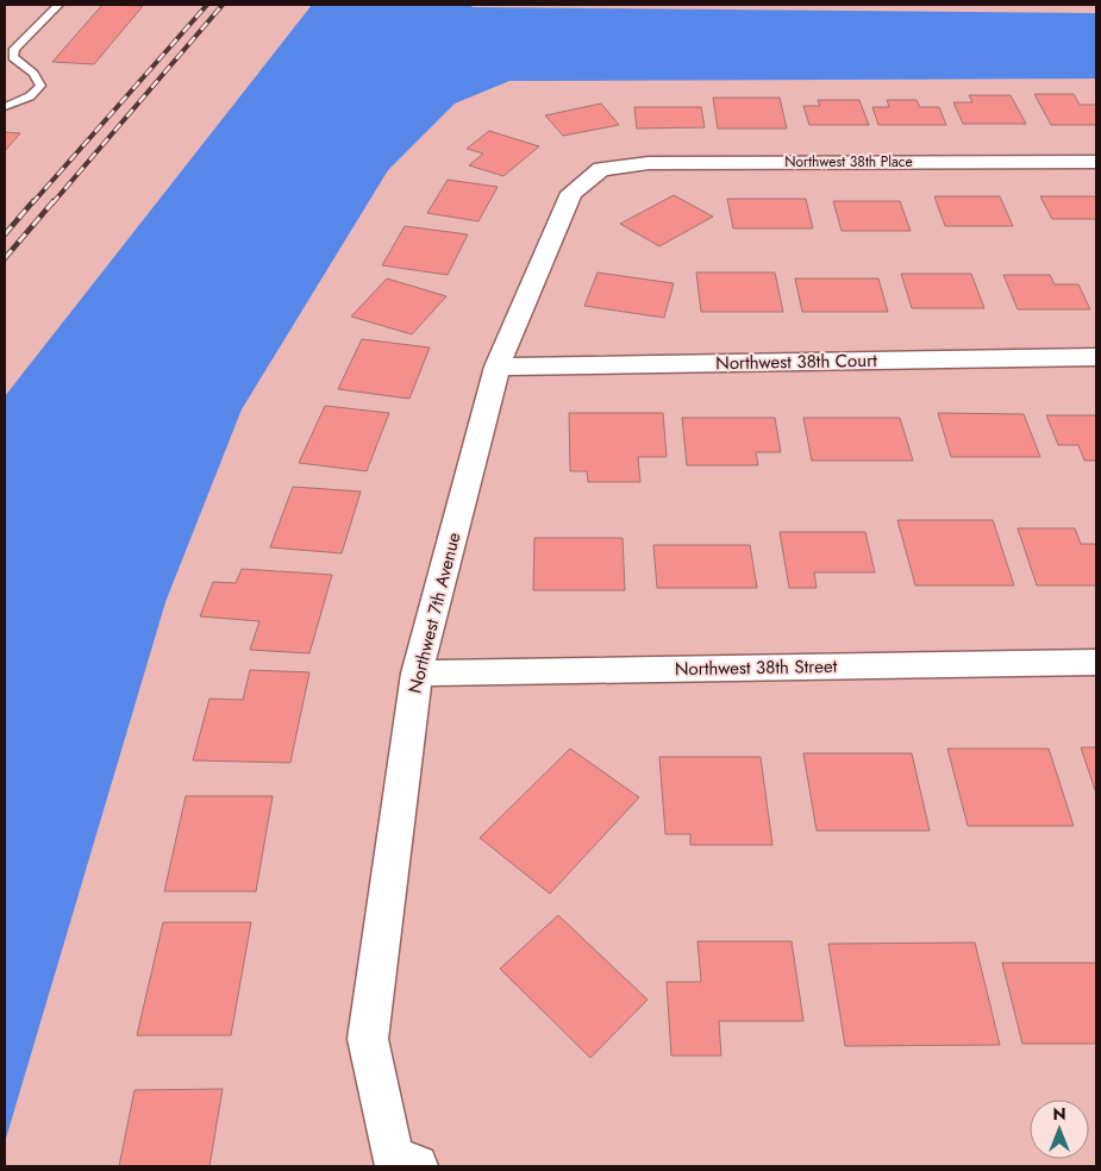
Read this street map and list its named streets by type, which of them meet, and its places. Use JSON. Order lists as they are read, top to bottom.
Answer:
{
  "streets": {
    "street": [
      "Northwest 38th Place",
      "Northwest 38th Court",
      "Northwest 7th Avenue",
      "Northwest 38th Street"
    ]
  },
  "crossings": [
    ["Northwest 38th Place", "Northwest 7th Avenue"],
    ["Northwest 38th Court", "Northwest 7th Avenue"],
    ["Northwest 7th Avenue", "Northwest 38th Street"]
  ],
  "north": "top"
}
